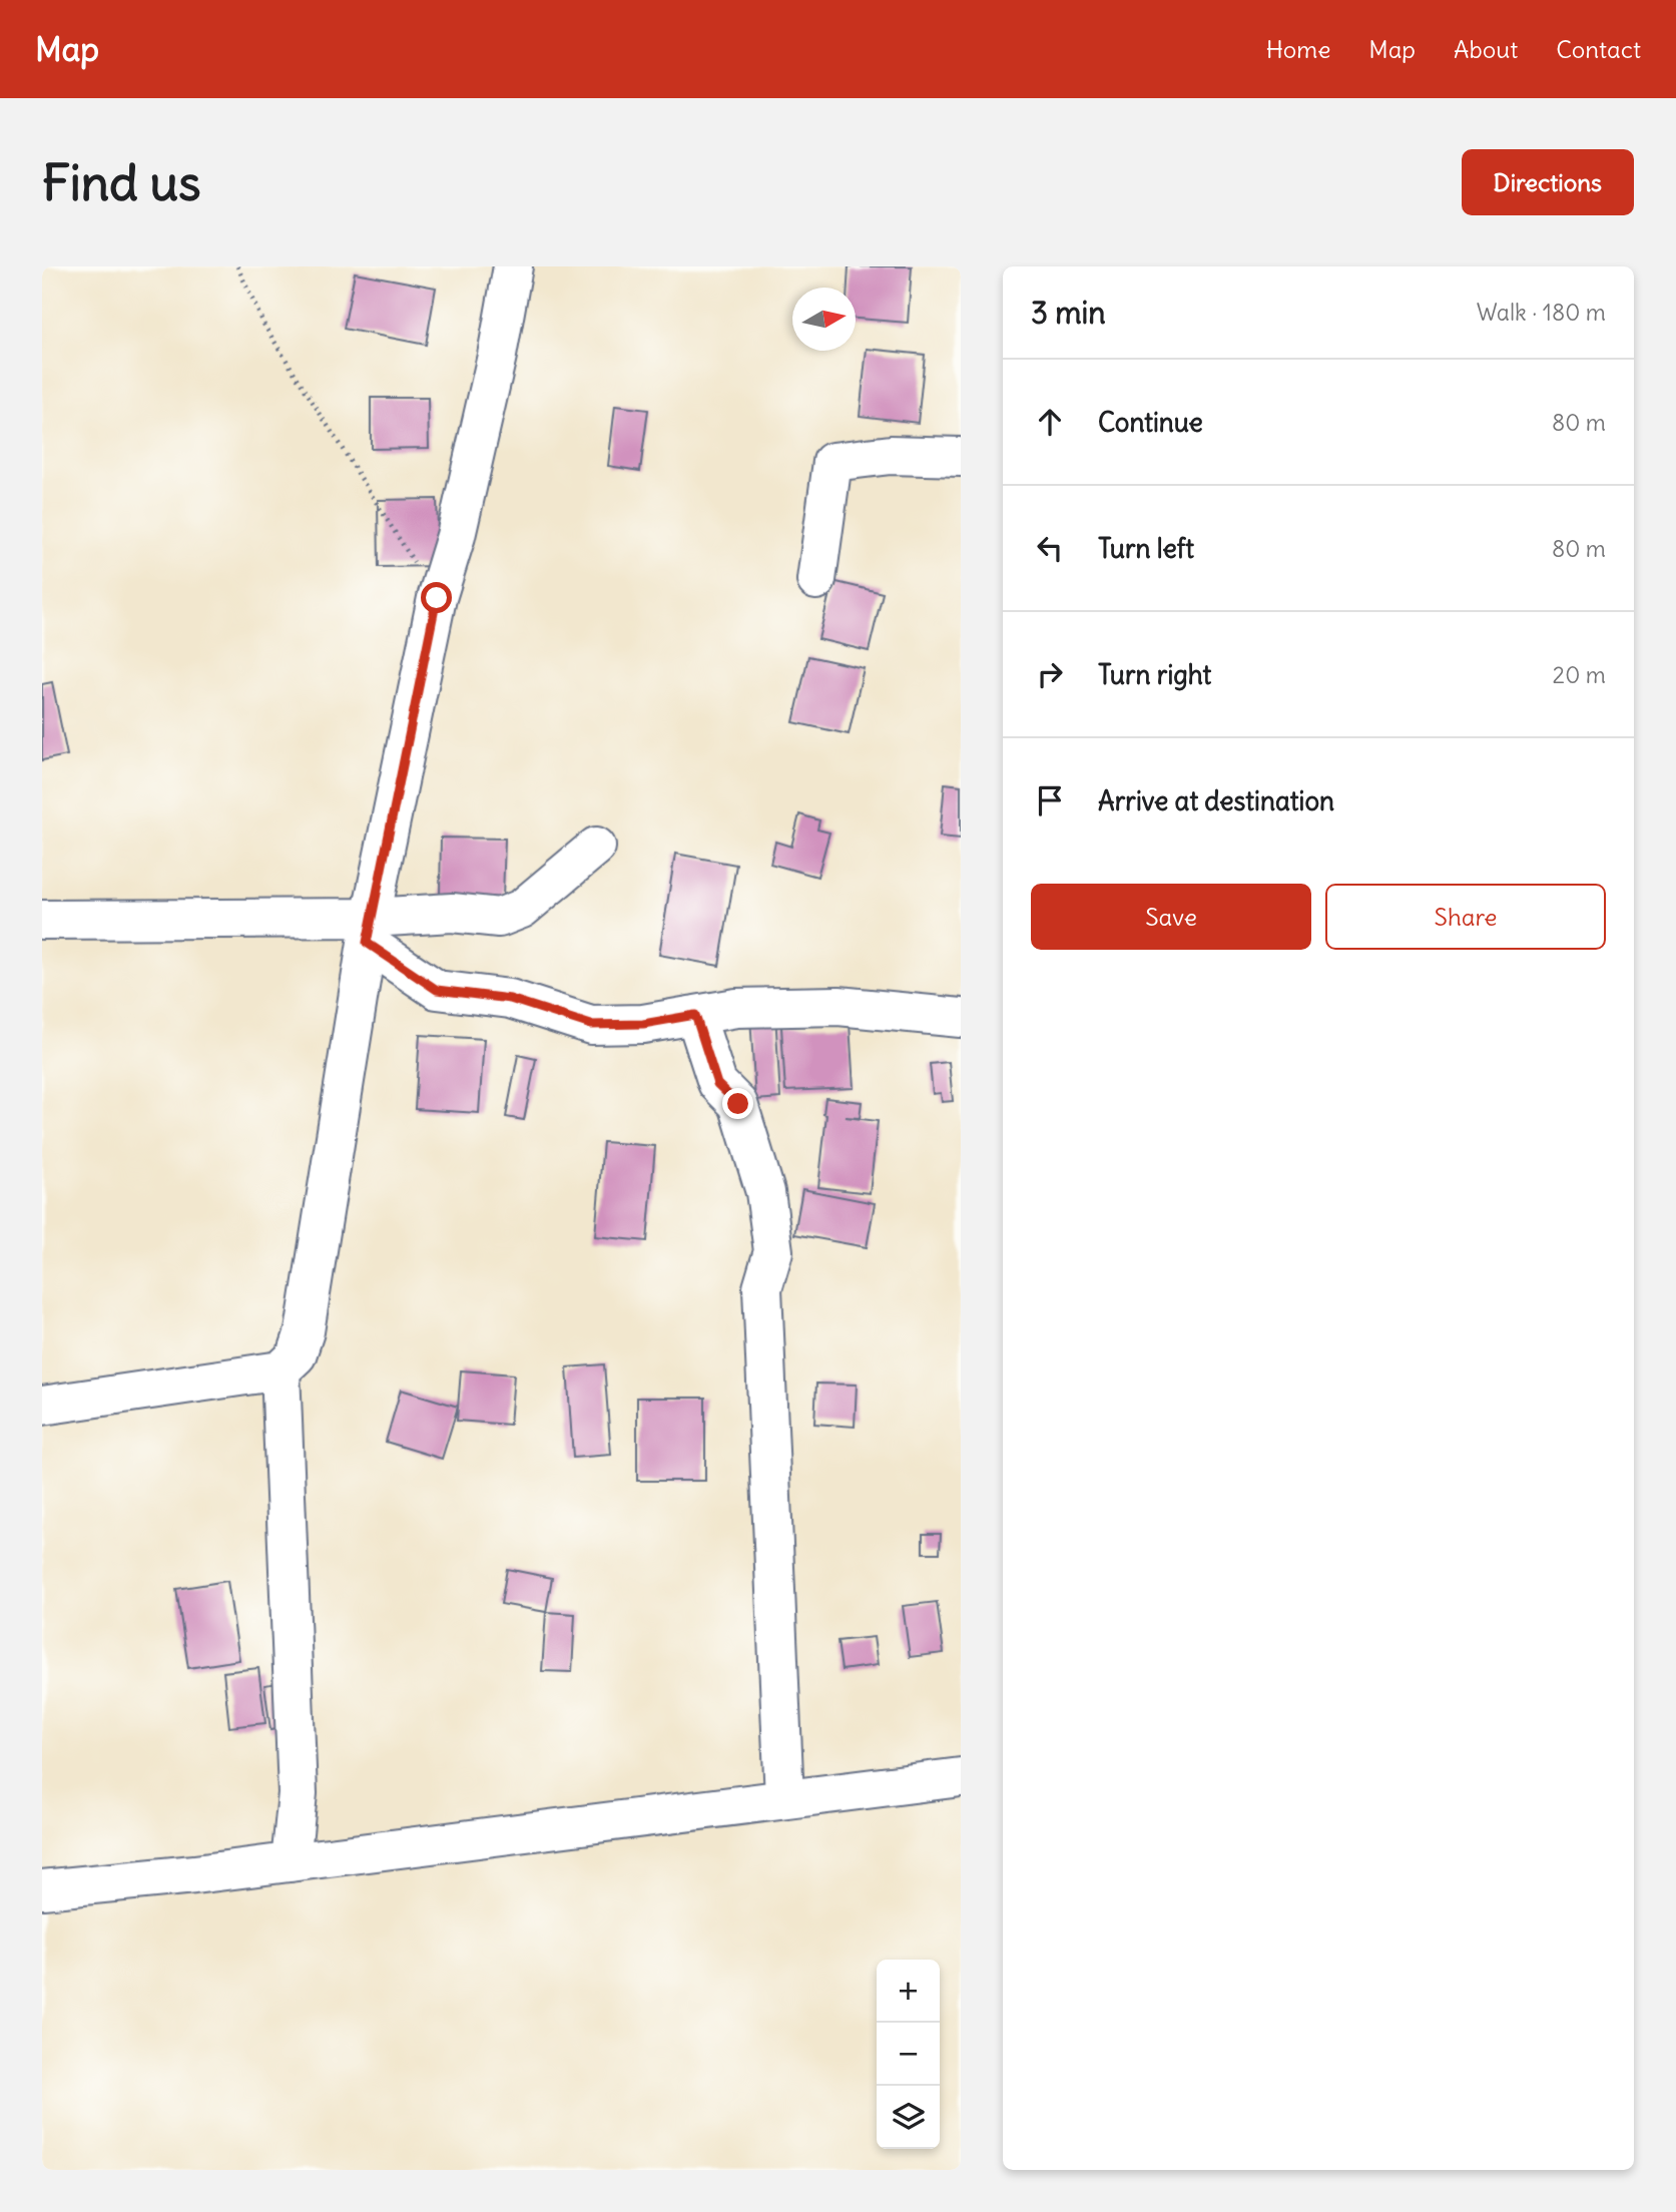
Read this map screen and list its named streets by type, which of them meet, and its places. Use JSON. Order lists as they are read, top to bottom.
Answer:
{
  "north": "right",
  "page": {
    "header": "Map",
    "nav": [
      "Home",
      "Map",
      "About",
      "Contact"
    ],
    "buttons": [
      "Directions",
      ["Save", "Share"]
    ],
    "title": "Find us",
    "heading": ["3 min", "Walk · 180 m"],
    "list": [
      ["Continue", "80 m"],
      ["Turn left", "80 m"],
      ["Turn right", "20 m"],
      "Arrive at destination"
    ],
    "map_buttons": ["+", "−"]
  }
}
